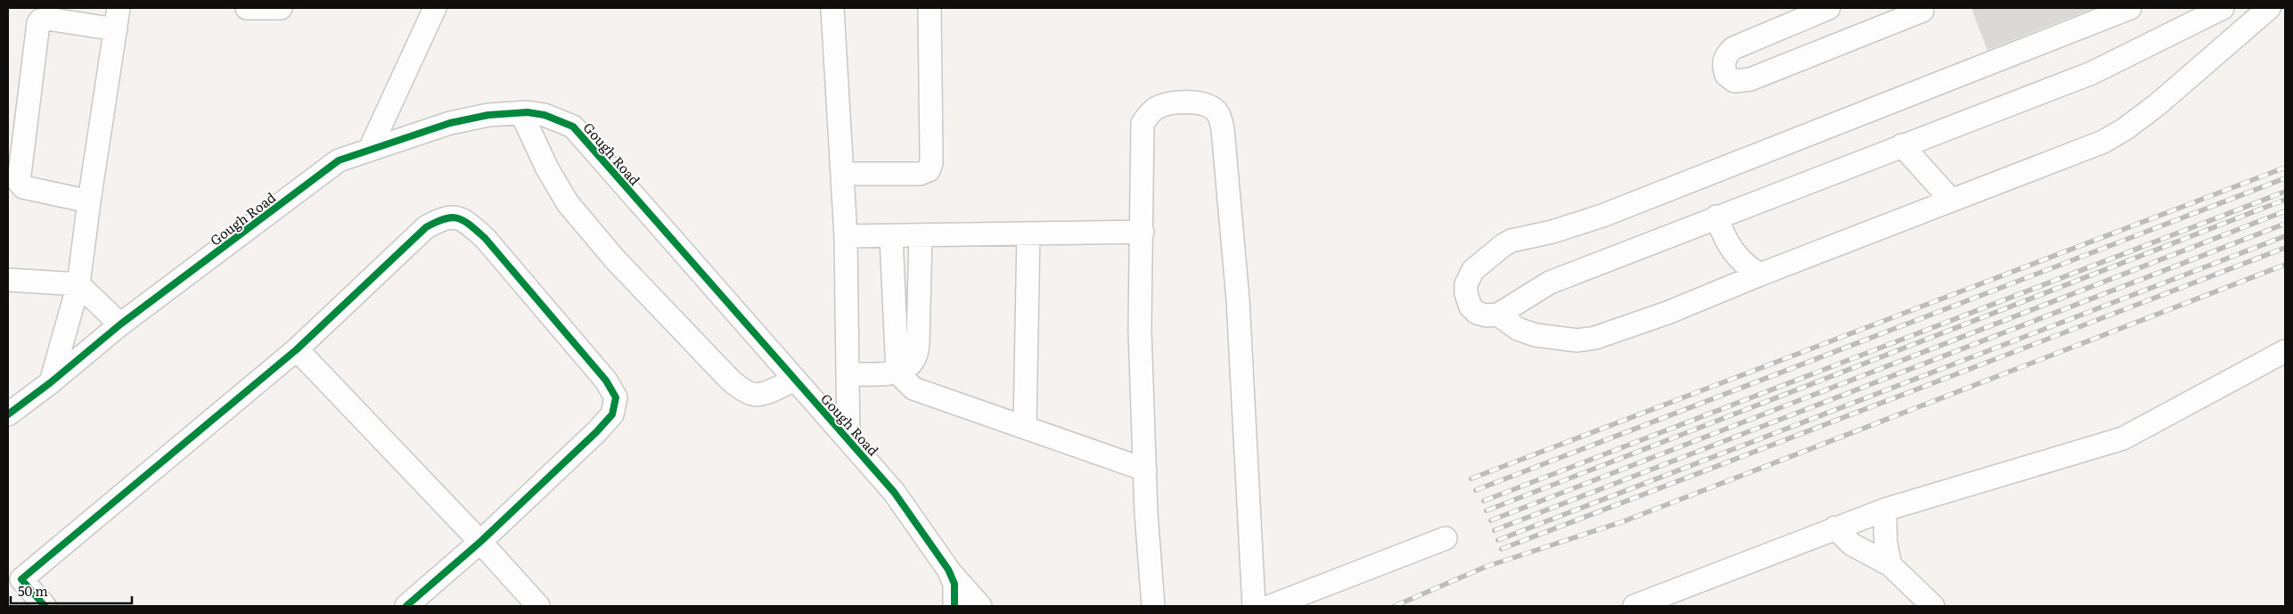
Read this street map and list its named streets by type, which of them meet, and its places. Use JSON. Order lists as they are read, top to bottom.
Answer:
{
  "streets": {
    "street": ["Gough Road"]
  },
  "scale_bar": "50 m"
}
